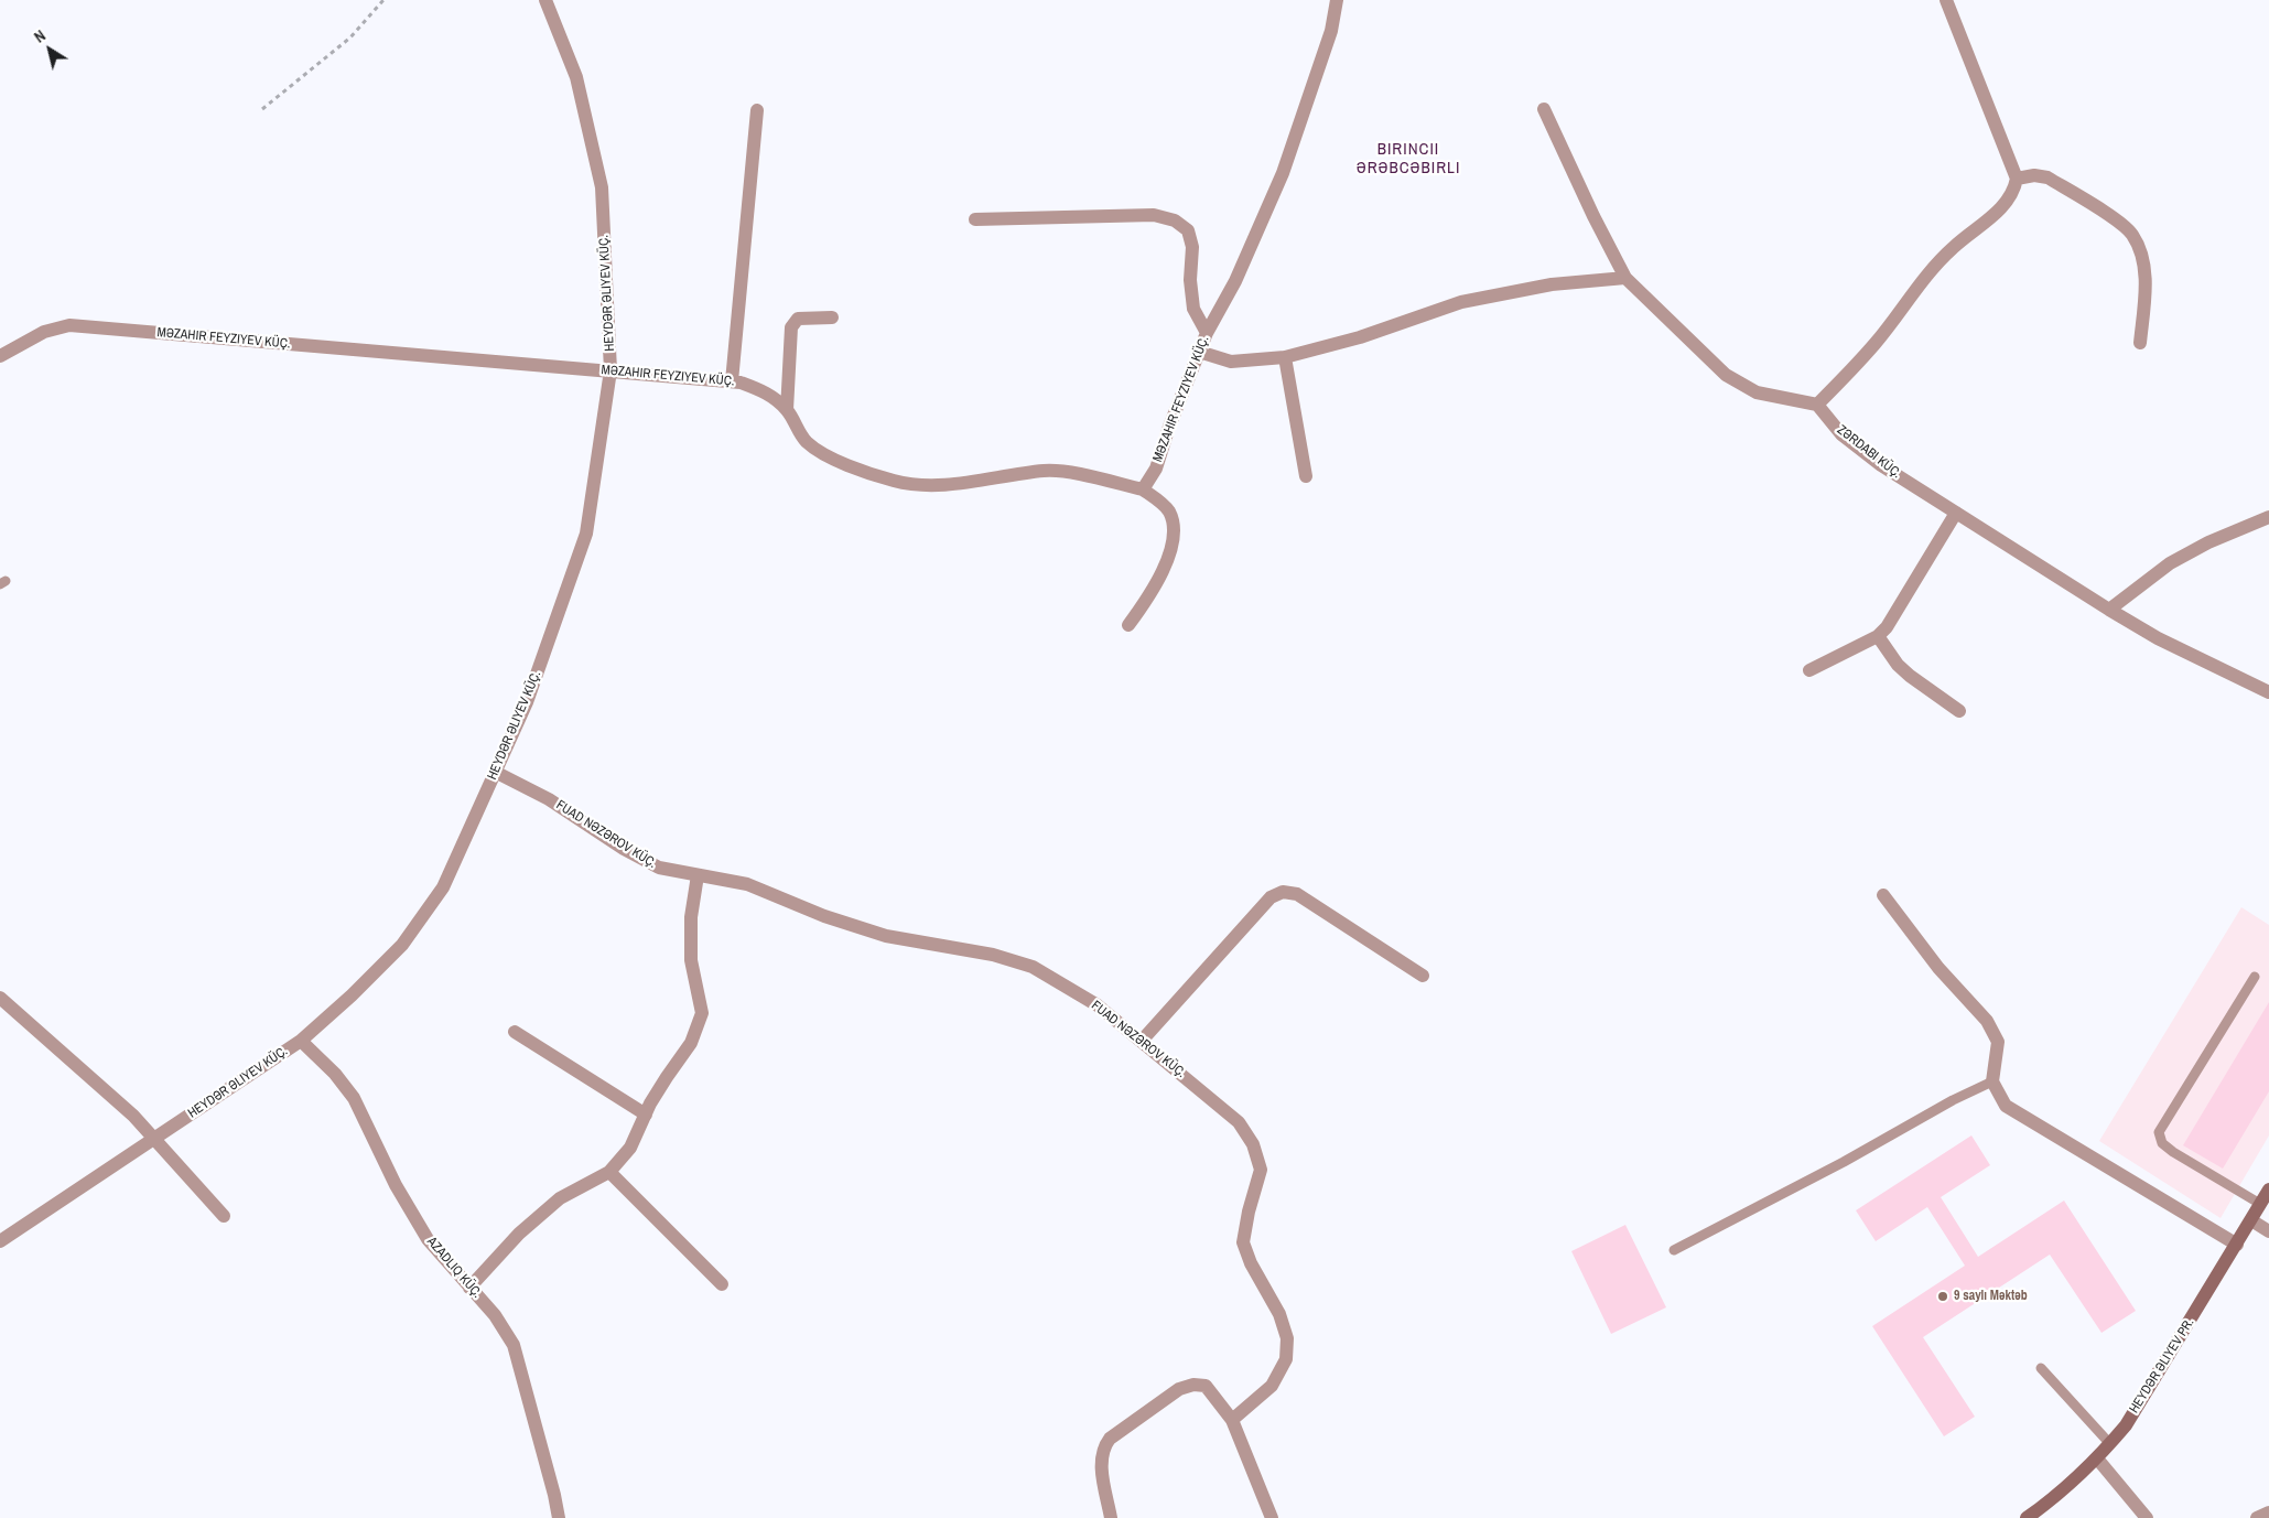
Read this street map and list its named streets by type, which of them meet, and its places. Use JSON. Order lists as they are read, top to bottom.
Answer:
{
  "streets": {
    "main road": ["HEYDƏR ƏLIYEV PR."],
    "street": [
      "HEYDƏR ƏLIYEV KÜÇ.",
      "MƏZAHIR FEYZIYEV KÜÇ.",
      "ZƏRDABI KÜÇ.",
      "FUAD NƏZƏROV KÜÇ."
    ]
  },
  "crossings": [
    ["HEYDƏR ƏLIYEV KÜÇ.", "MƏZAHIR FEYZIYEV KÜÇ."],
    ["HEYDƏR ƏLIYEV KÜÇ.", "FUAD NƏZƏROV KÜÇ."]
  ],
  "districts": ["BIRINCII ƏRƏBCƏBIRLI"],
  "places": ["9 saylı Məktəb"],
  "north": "top left"
}
